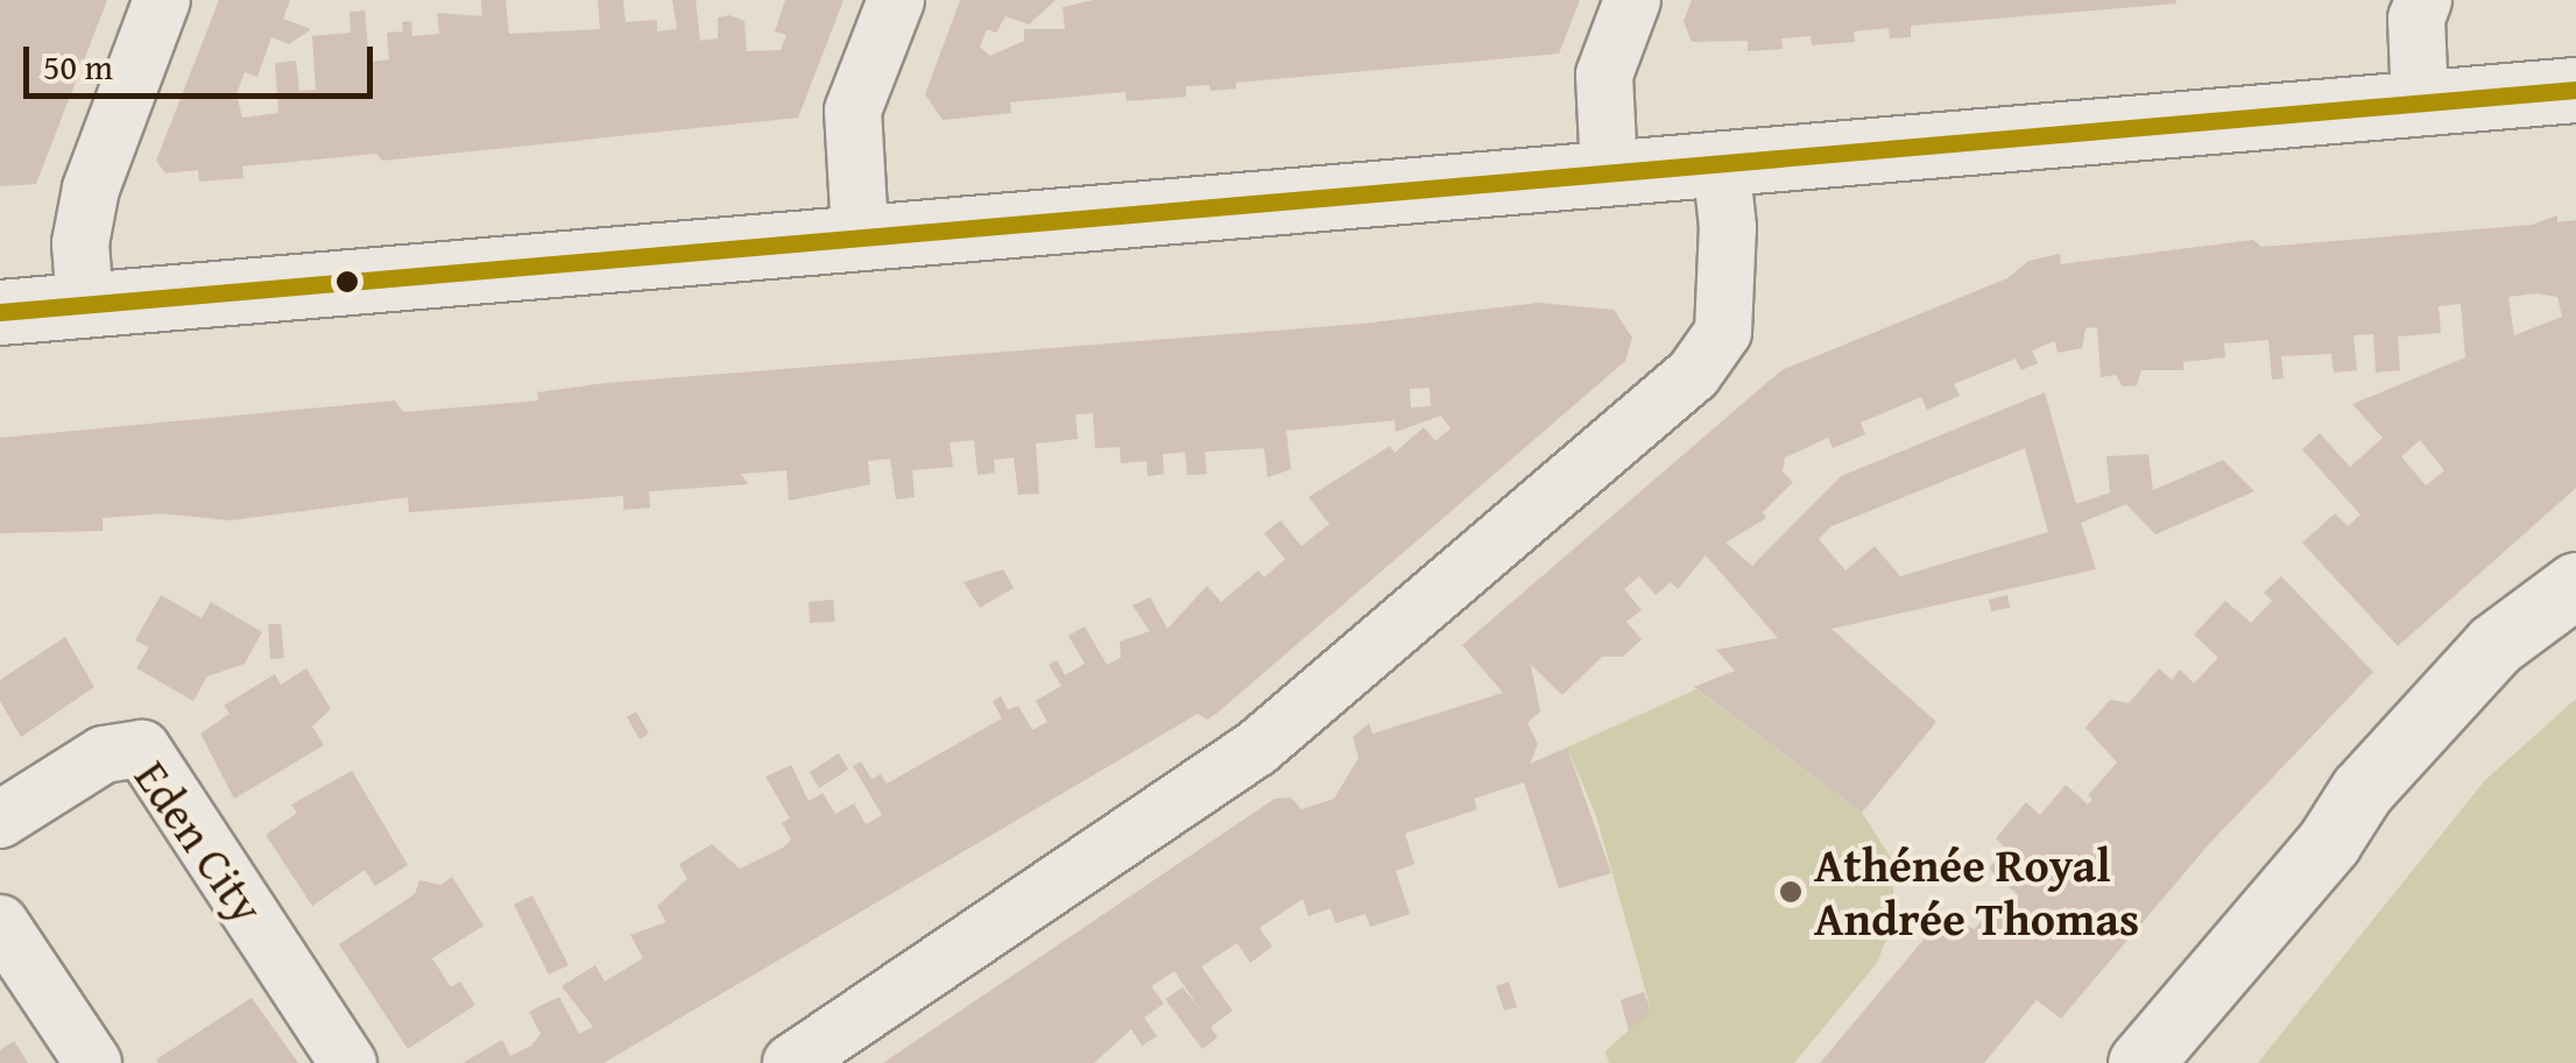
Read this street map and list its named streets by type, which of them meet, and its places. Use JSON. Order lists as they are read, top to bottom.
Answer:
{
  "streets": {
    "street": ["Eden City"]
  },
  "places": ["Athénée Royal Andrée Thomas"],
  "scale_bar": "50 m"
}
